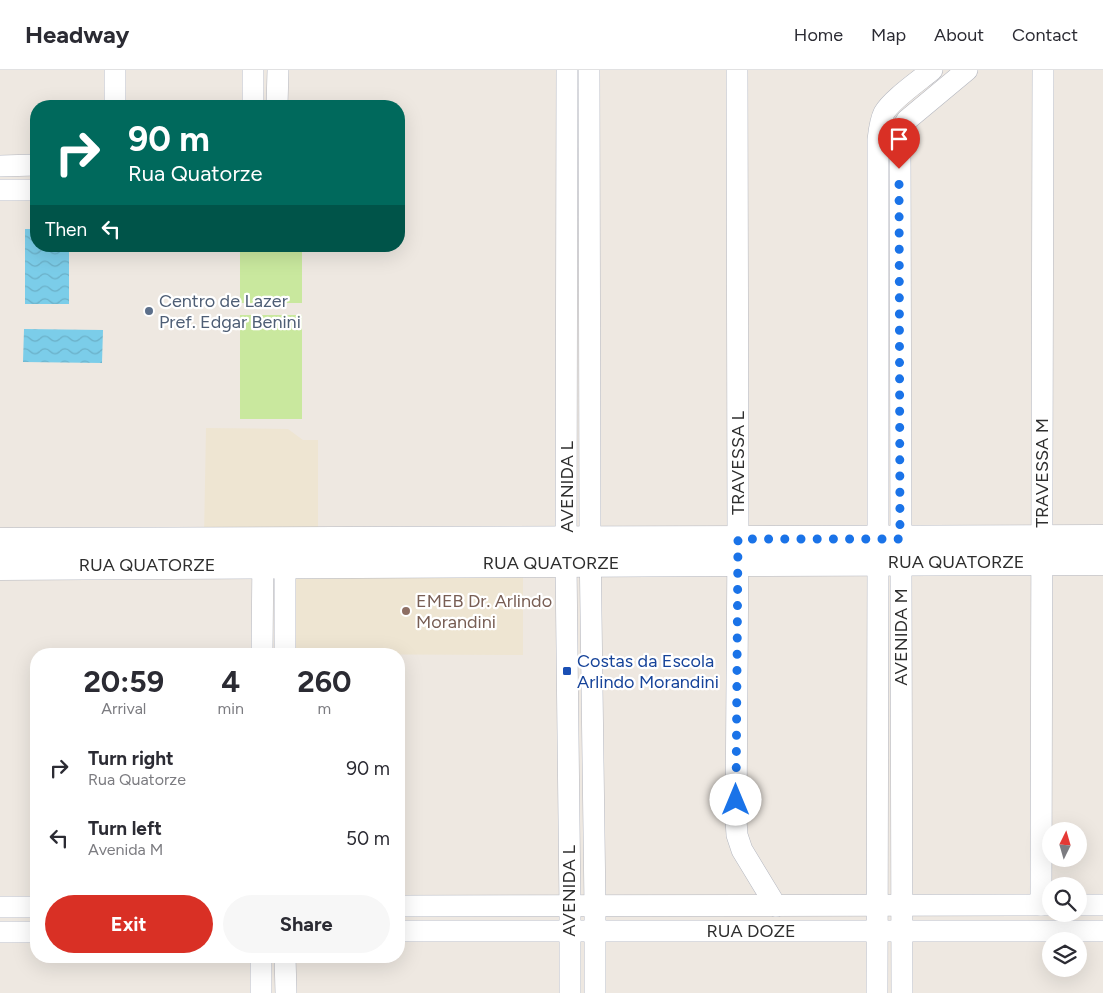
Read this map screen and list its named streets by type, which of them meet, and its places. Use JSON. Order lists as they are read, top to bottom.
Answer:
{
  "streets": {
    "street": [
      "TRAVESSA L",
      "TRAVESSA M",
      "AVENIDA L",
      "RUA QUATORZE",
      "AVENIDA M",
      "RUA DOZE"
    ]
  },
  "crossings": [
    ["TRAVESSA L", "RUA QUATORZE"],
    ["TRAVESSA L", "RUA DOZE"],
    ["TRAVESSA M", "RUA QUATORZE"],
    ["AVENIDA L", "RUA QUATORZE"],
    ["AVENIDA L", "RUA DOZE"],
    ["RUA QUATORZE", "AVENIDA M"],
    ["AVENIDA M", "RUA DOZE"]
  ],
  "places": {
    "other": ["Centro de Lazer Pref. Edgar Benini", "EMEB Dr. Arlindo Morandini"],
    "transit": ["Costas da Escola Arlindo Morandini"]
  },
  "north": "top",
  "page": {
    "header": "Headway",
    "nav": [
      "Home",
      "Map",
      "About",
      "Contact"
    ],
    "turn": ["90 m", "Rua Quatorze"],
    "then": "Then",
    "eta": [
      "20:59",
      "Arrival",
      "4",
      "min",
      "260",
      "m"
    ],
    "list": [
      {
        "name": "Turn right",
        "note": "Rua Quatorze",
        "value": "90 m"
      },
      {
        "name": "Turn left",
        "note": "Avenida M",
        "value": "50 m"
      }
    ],
    "buttons": ["Exit", "Share"]
  }
}
